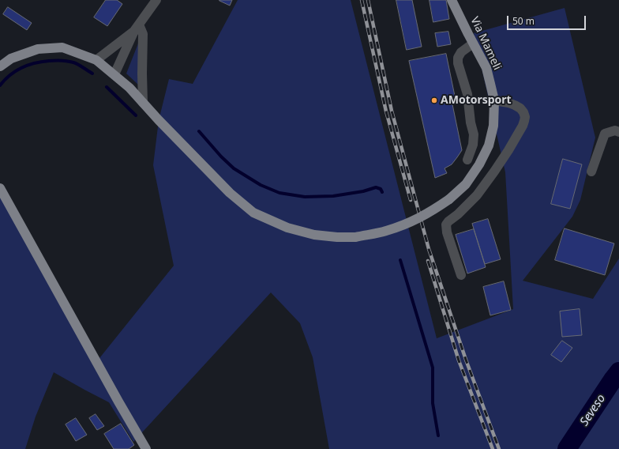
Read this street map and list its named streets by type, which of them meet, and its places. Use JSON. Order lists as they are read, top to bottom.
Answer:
{
  "streets": {
    "main road": ["Via Mameli"]
  },
  "water": ["Seveso"],
  "places": ["AMotorsport"],
  "scale_bar": "50 m"
}
